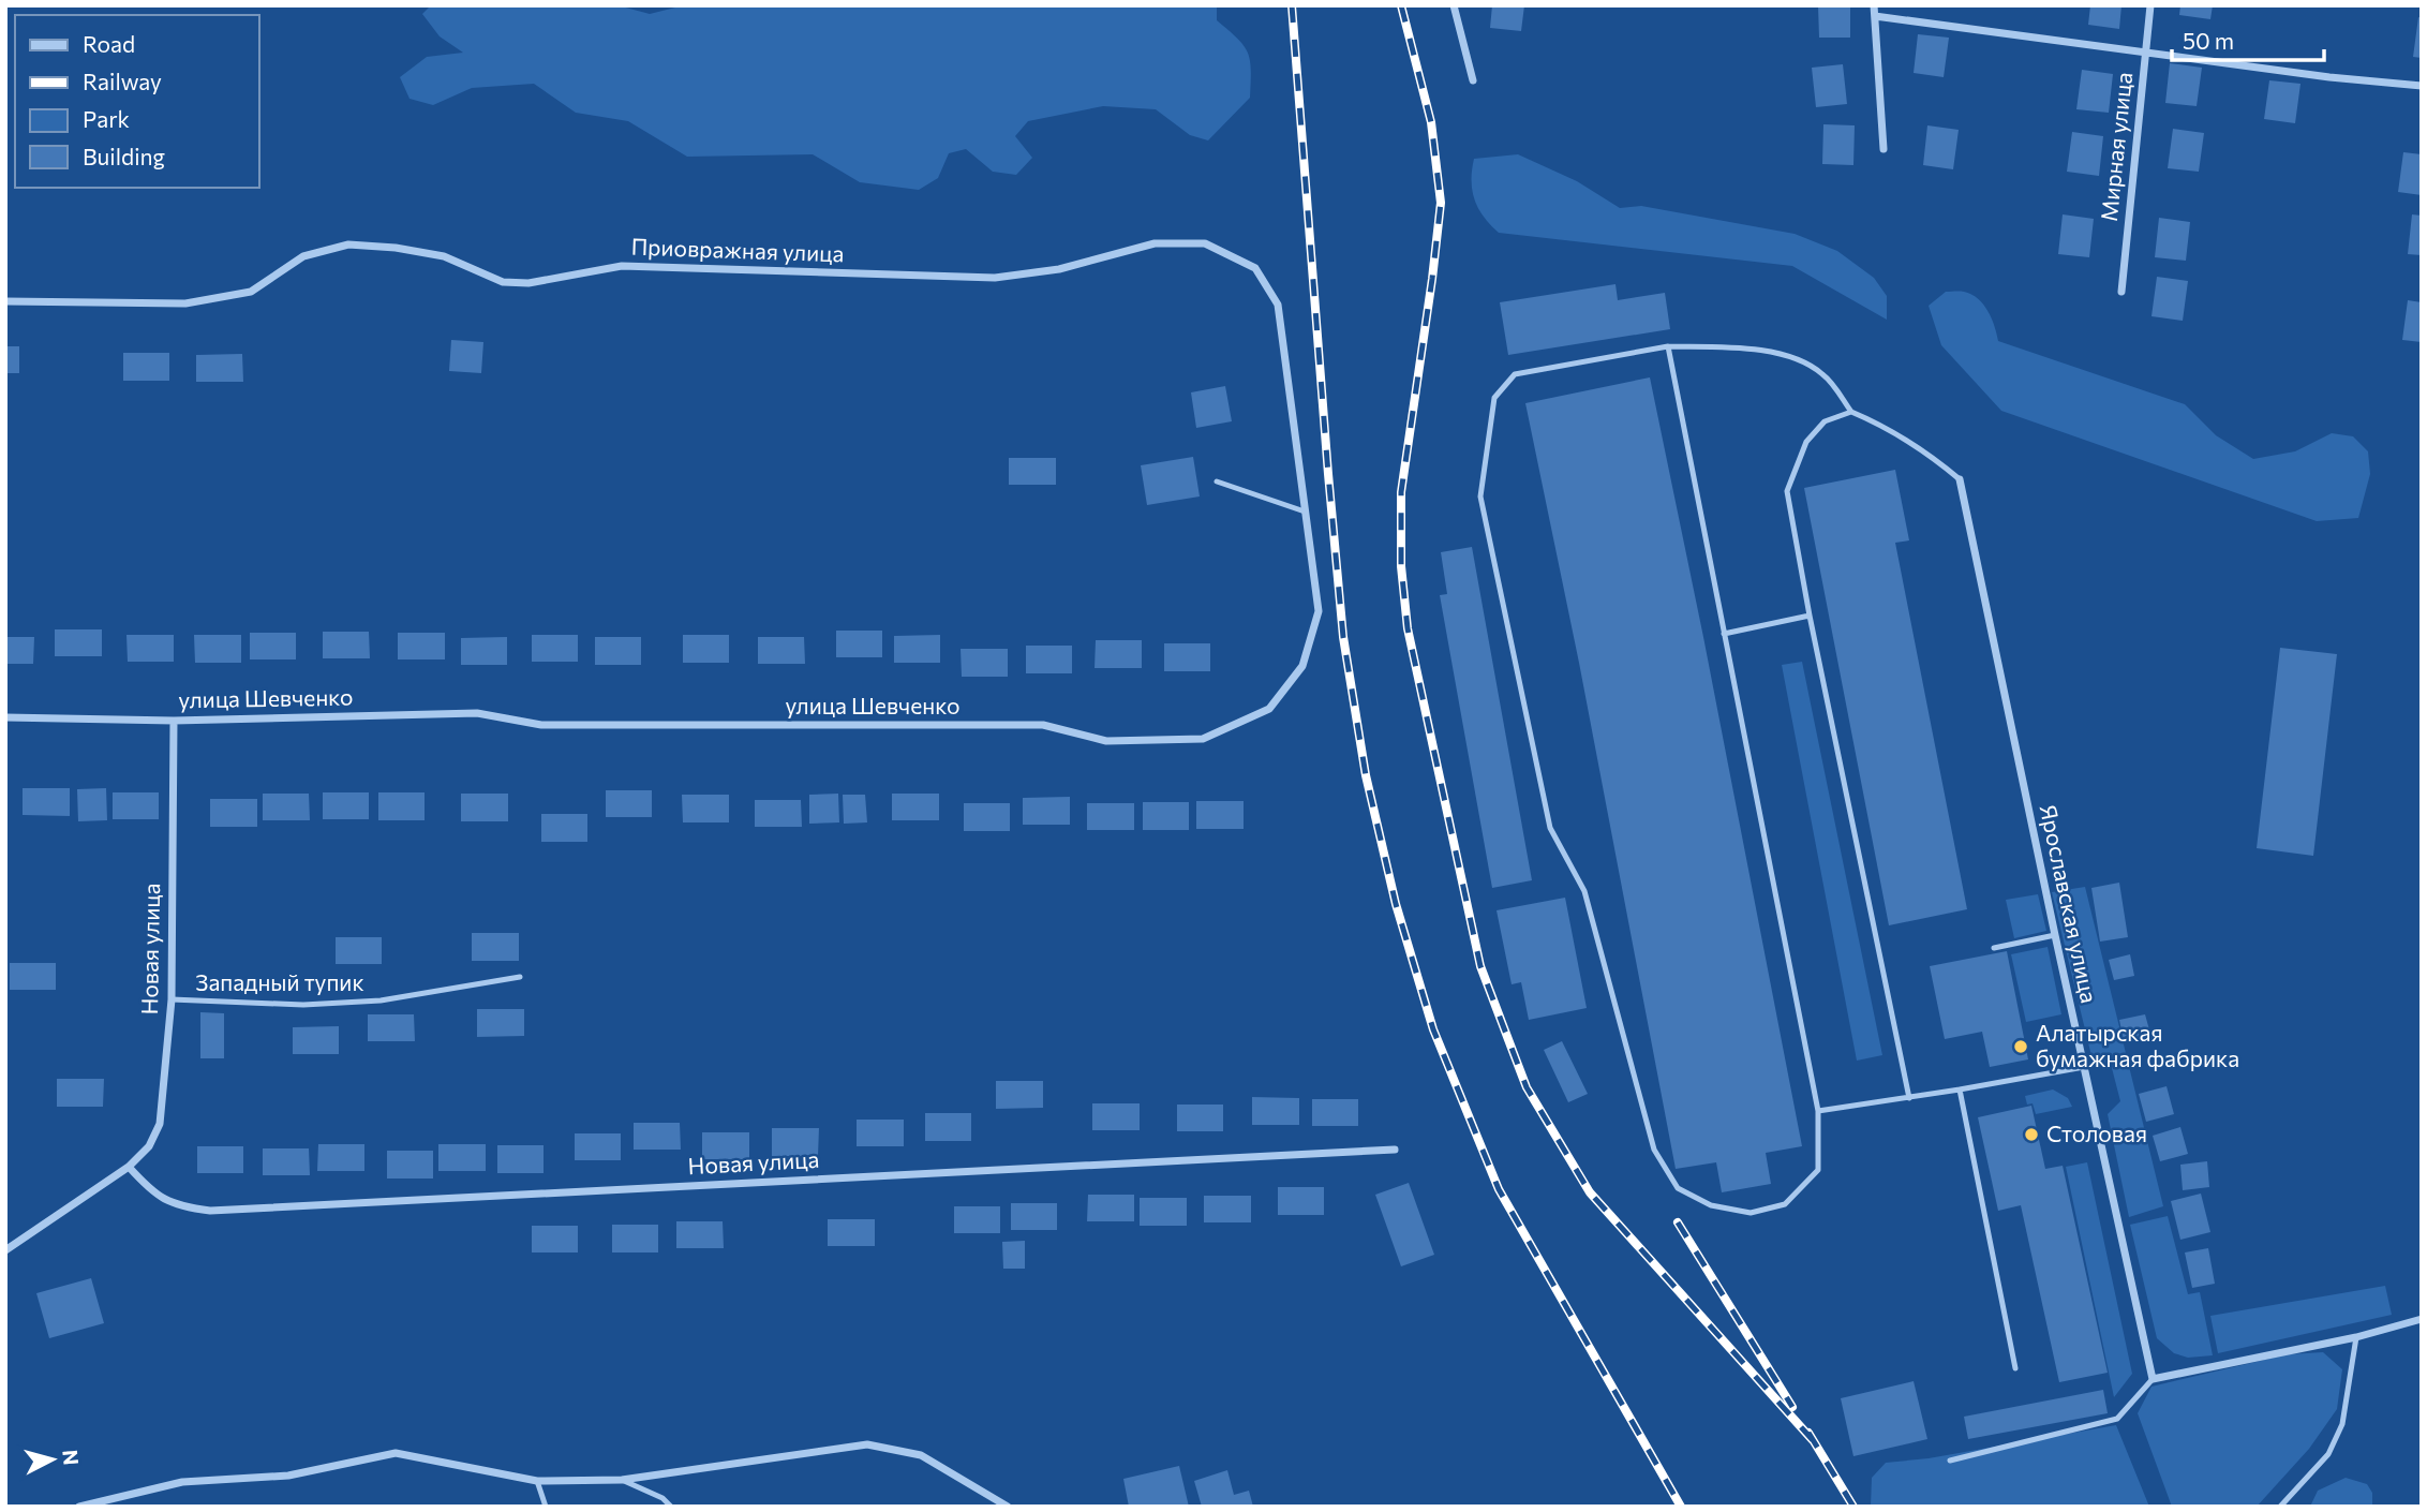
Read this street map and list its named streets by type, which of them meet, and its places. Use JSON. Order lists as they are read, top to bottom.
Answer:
{
  "streets": {
    "street": [
      "Мирная улица",
      "Приовражная улица",
      "улица Шевченко",
      "Ярославская улица",
      "Новая улица"
    ],
    "lane": ["Западный тупик"]
  },
  "crossings": [
    ["Приовражная улица", "улица Шевченко"],
    ["улица Шевченко", "Новая улица"],
    ["Новая улица", "Западный тупик"]
  ],
  "places": ["Алатырская бумажная фабрика", "Столовая"],
  "legend": [
    "Road",
    "Railway",
    "Park",
    "Building"
  ],
  "scale_bar": "50 m",
  "north": "right"
}
